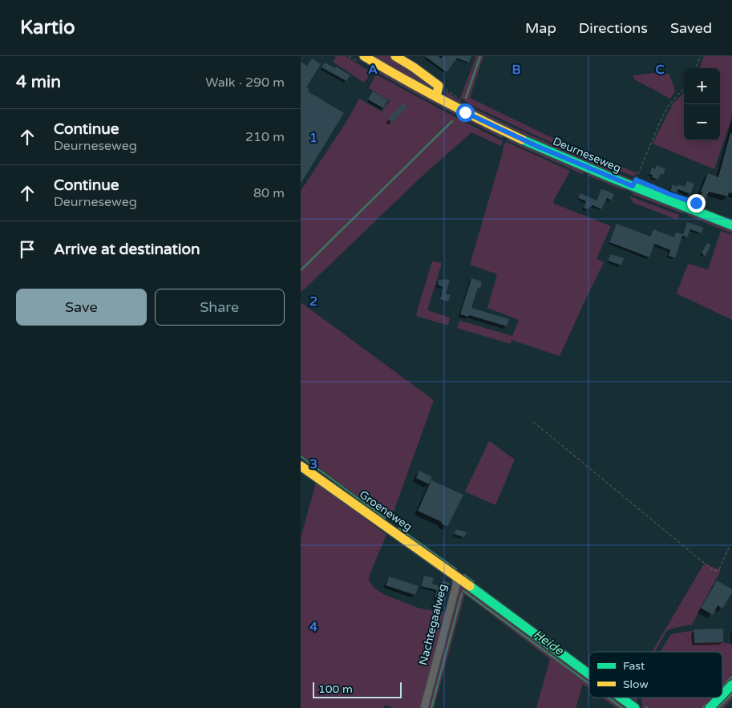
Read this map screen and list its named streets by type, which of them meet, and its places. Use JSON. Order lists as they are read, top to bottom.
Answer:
{
  "streets": {
    "street": ["Deurneseweg", "Groeneweg", "Nachtegaalweg"]
  },
  "crossings": [
    ["Groeneweg", "Nachtegaalweg"]
  ],
  "water": ["Heide"],
  "legend": ["Fast", "Slow"],
  "scale_bar": "100 m",
  "page": {
    "header": "Kartio",
    "nav": ["Map", "Directions", "Saved"],
    "heading": ["4 min", "Walk · 290 m"],
    "map_buttons": ["+", "−"],
    "list": [
      ["Continue", "Deurneseweg", "210 m"],
      ["Continue", "Deurneseweg", "80 m"],
      "Arrive at destination"
    ],
    "buttons": ["Save", "Share"],
    "scale": "100 m"
  },
  "grid": {
    "columns": ["A", "B", "C"],
    "rows": [
      "1",
      "2",
      "3",
      "4"
    ]
  }
}
